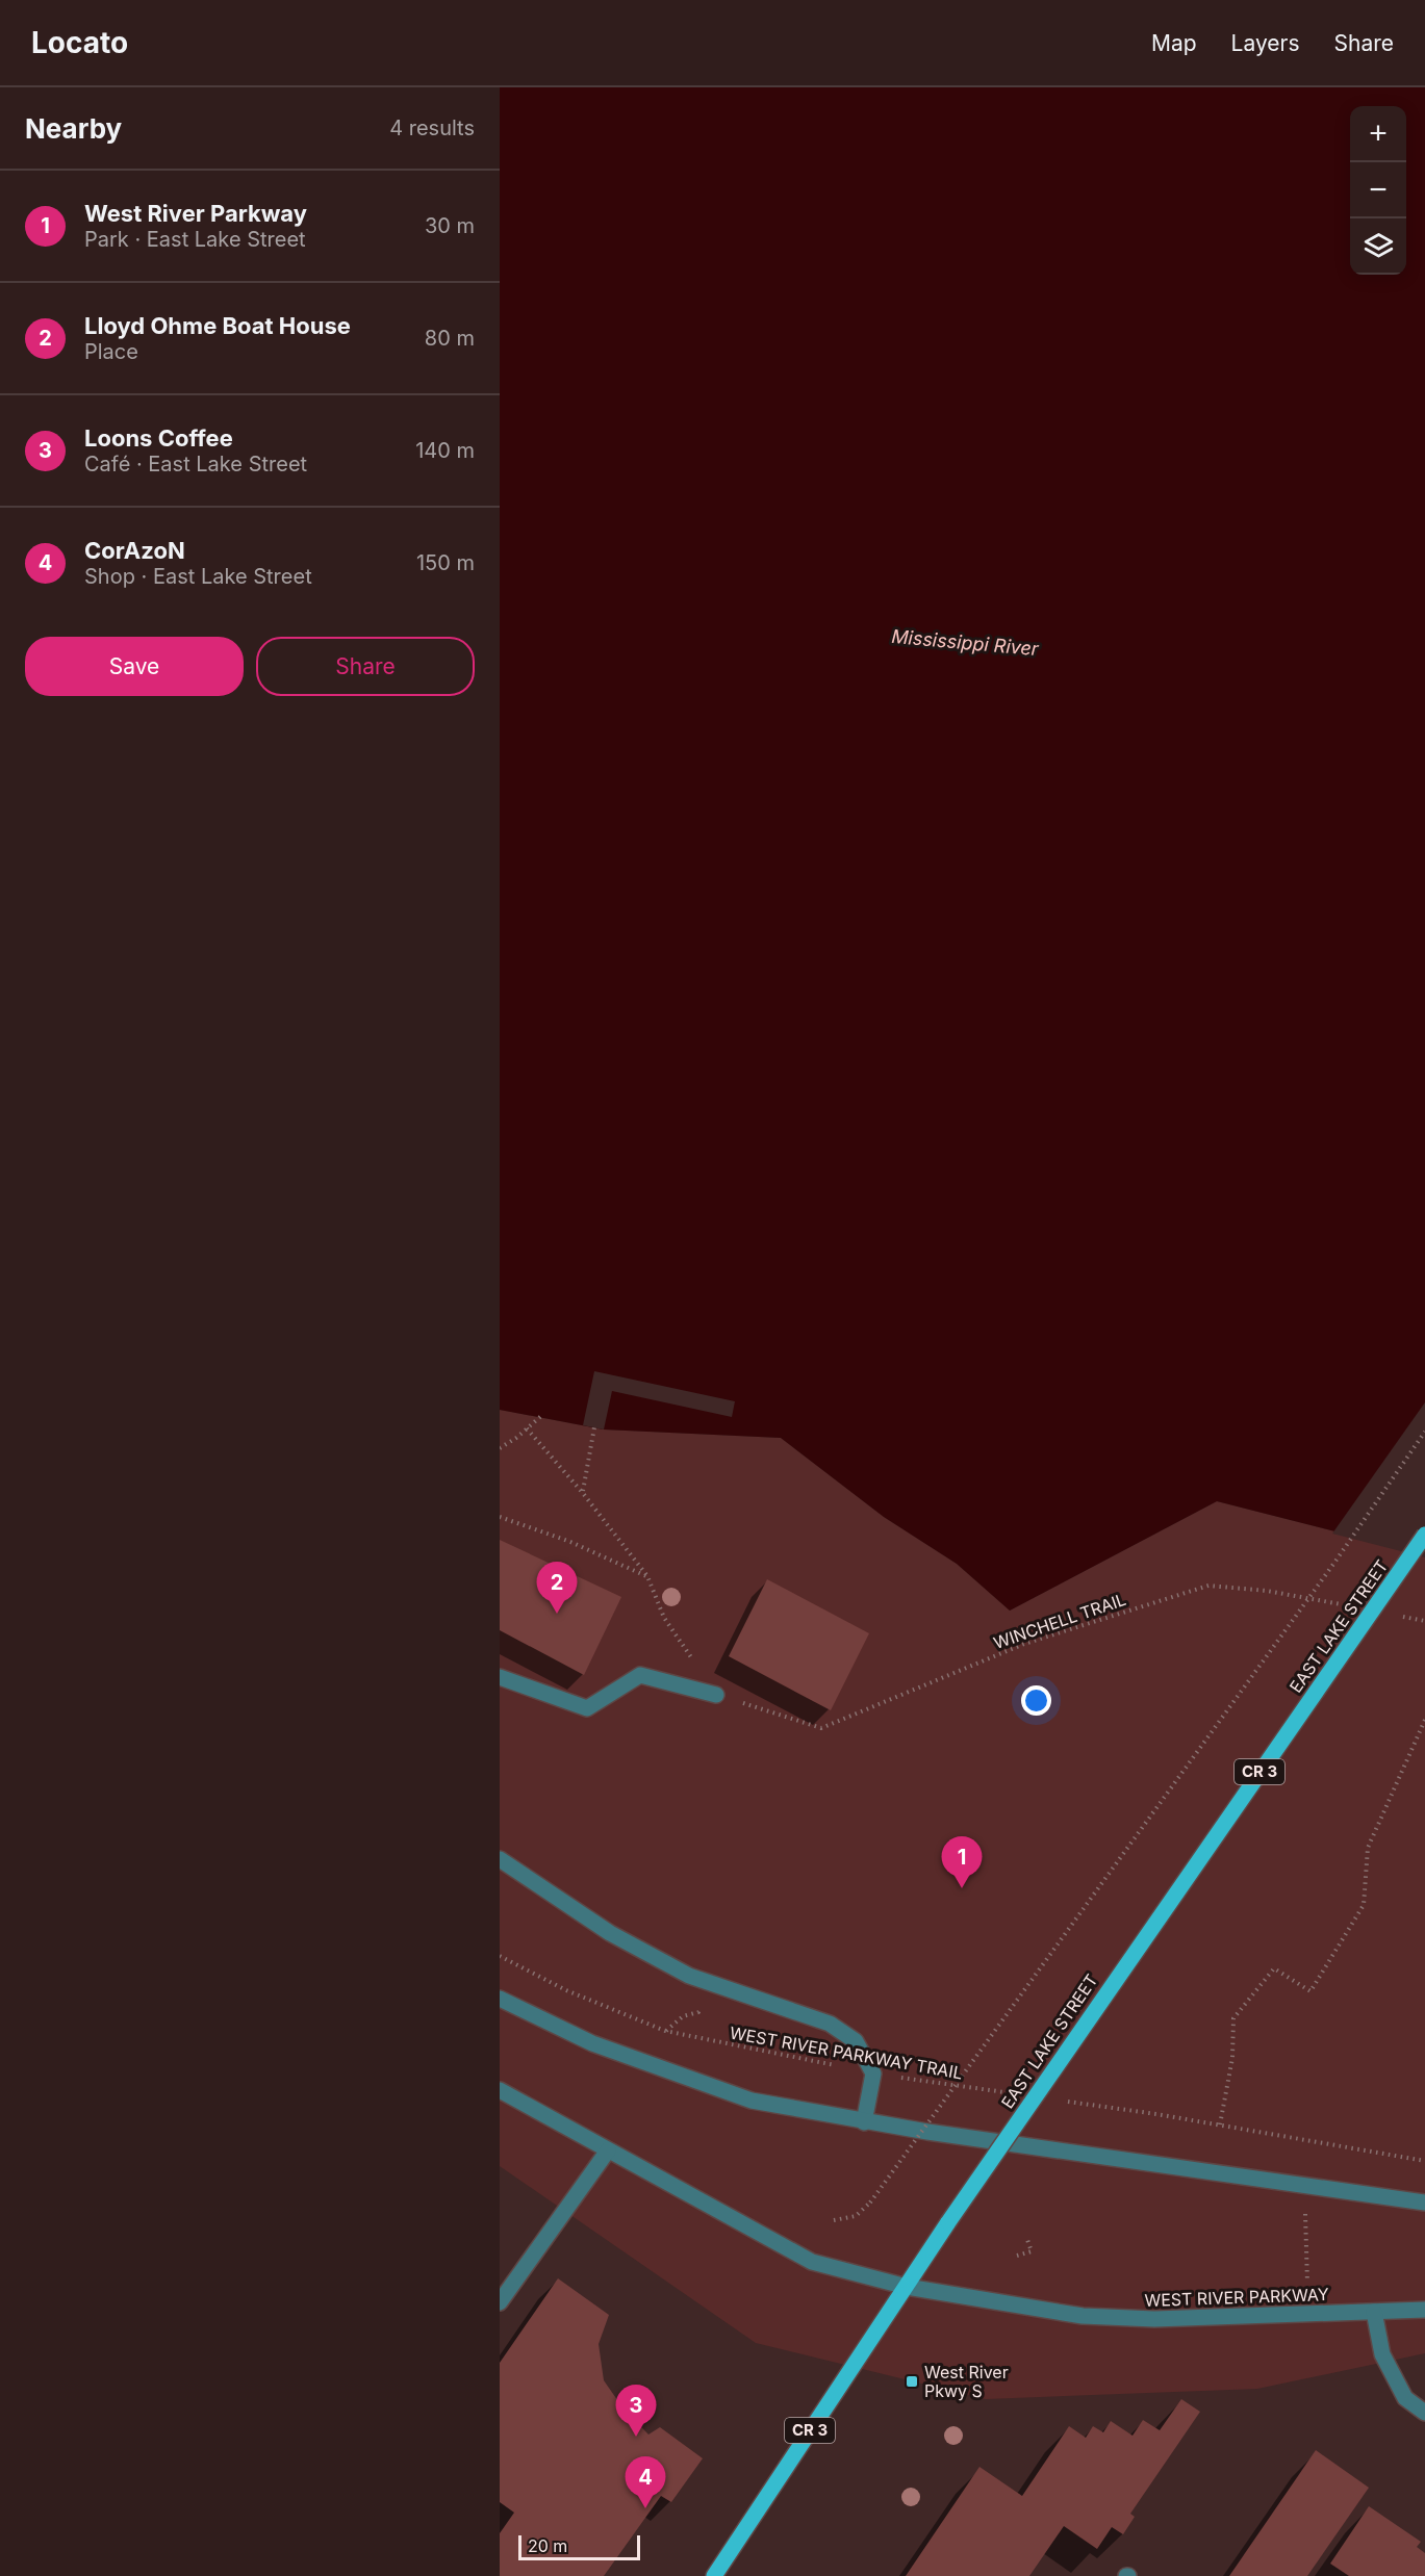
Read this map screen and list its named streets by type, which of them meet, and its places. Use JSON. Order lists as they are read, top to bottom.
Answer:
{
  "streets": {
    "main road": ["EAST LAKE STREET", "CR 3"],
    "street": ["WEST RIVER PARKWAY"],
    "path": ["WINCHELL TRAIL", "WEST RIVER PARKWAY TRAIL"]
  },
  "crossings": [
    ["EAST LAKE STREET", "WEST RIVER PARKWAY"]
  ],
  "water": ["Mississippi River"],
  "places": {
    "transit": ["West River Pkwy S"]
  },
  "scale_bar": "20 m",
  "page": {
    "header": "Locato",
    "nav": ["Map", "Layers", "Share"],
    "heading": ["Nearby", "4 results"],
    "map_buttons": ["+", "−"],
    "list": [
      {
        "mark": "1",
        "name": "West River Parkway",
        "note": "Park · East Lake Street",
        "value": "30 m"
      },
      {
        "mark": "2",
        "name": "Lloyd Ohme Boat House",
        "note": "Place",
        "value": "80 m"
      },
      {
        "mark": "3",
        "name": "Loons Coffee",
        "note": "Café · East Lake Street",
        "value": "140 m"
      },
      {
        "mark": "4",
        "name": "CorAzoN",
        "note": "Shop · East Lake Street",
        "value": "150 m"
      }
    ],
    "buttons": ["Save", "Share"],
    "pins": [
      "2",
      "1",
      "3",
      "4"
    ],
    "scale": "20 m"
  }
}
